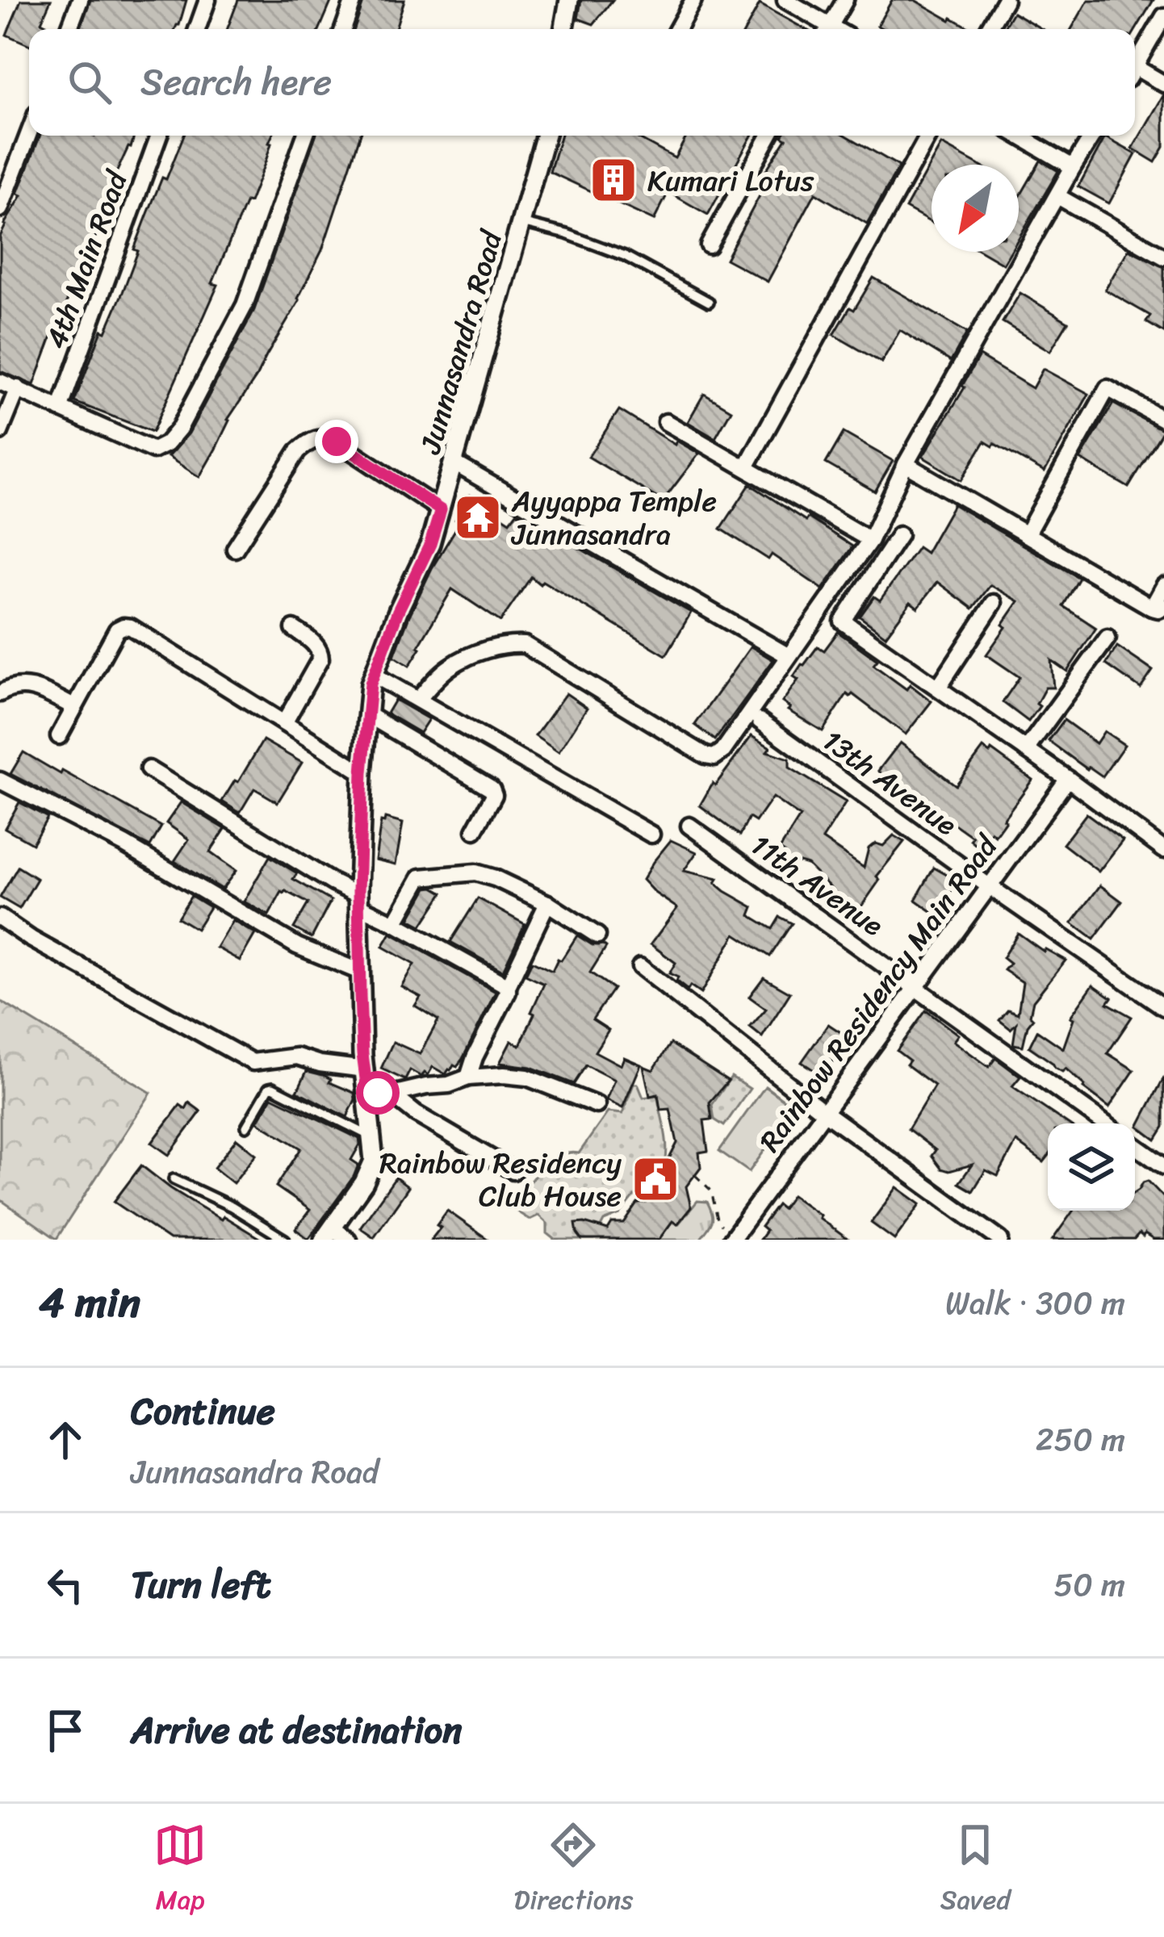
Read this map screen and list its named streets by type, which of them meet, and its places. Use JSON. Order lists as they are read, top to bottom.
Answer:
{
  "streets": {
    "street": [
      "4th Main Road",
      "Junnasandra Road",
      "13th Avenue",
      "11th Avenue",
      "Rainbow Residency Main Road"
    ]
  },
  "crossings": [
    ["13th Avenue", "Rainbow Residency Main Road"],
    ["11th Avenue", "Rainbow Residency Main Road"]
  ],
  "places": {
    "building": ["Kumari Lotus"],
    "temple": ["Ayyappa Temple Junnasandra"],
    "public building": ["Rainbow Residency Club House"]
  },
  "north": "bottom left",
  "page": {
    "search": "Search here",
    "heading": ["4 min", "Walk · 300 m"],
    "list": [
      ["Continue", "Junnasandra Road", "250 m"],
      ["Turn left", "50 m"],
      "Arrive at destination"
    ],
    "nav": ["Map", "Directions", "Saved"]
  }
}
